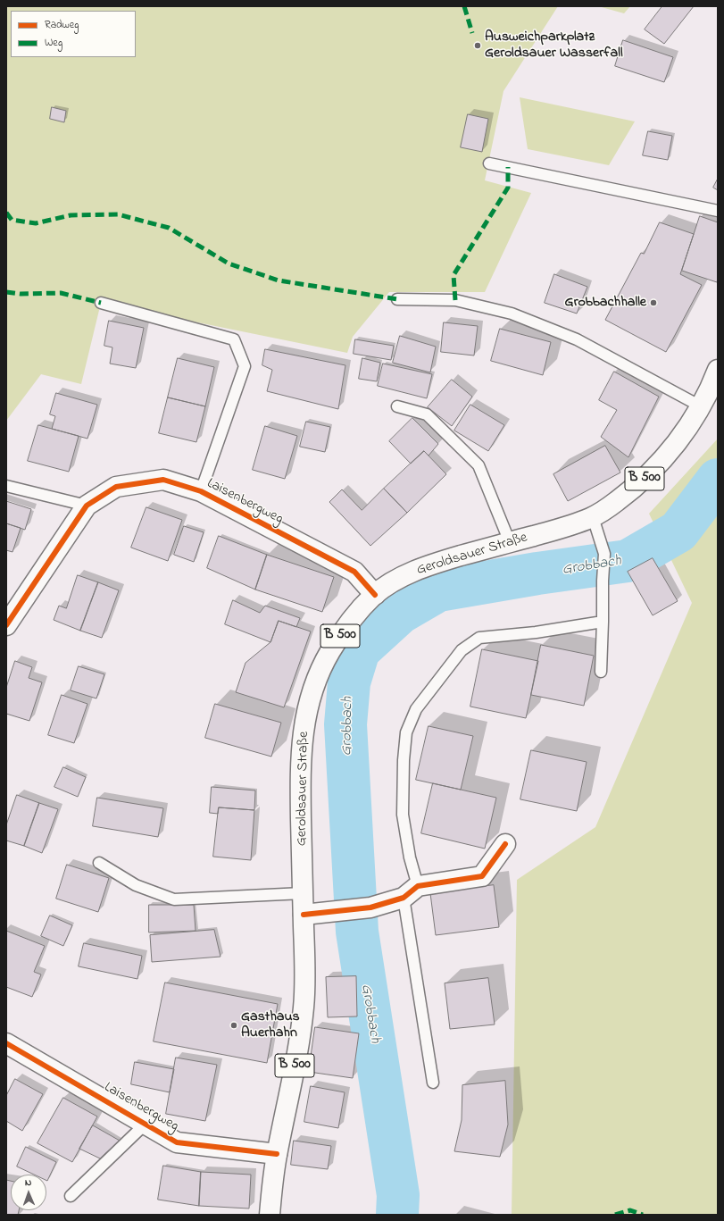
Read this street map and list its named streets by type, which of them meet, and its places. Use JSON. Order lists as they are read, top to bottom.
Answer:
{
  "streets": {
    "main road": ["B 500", "Laisenbergweg", "Geroldsauer Straße"]
  },
  "crossings": [
    ["Laisenbergweg", "Geroldsauer Straße"]
  ],
  "water": ["Grobbach"],
  "places": ["Ausweichparkplatz Geroldsauer Wasserfall", "Grobbachhalle", "Gasthaus Auerhahn"],
  "legend": ["Radweg", "Weg"],
  "north": "top"
}
